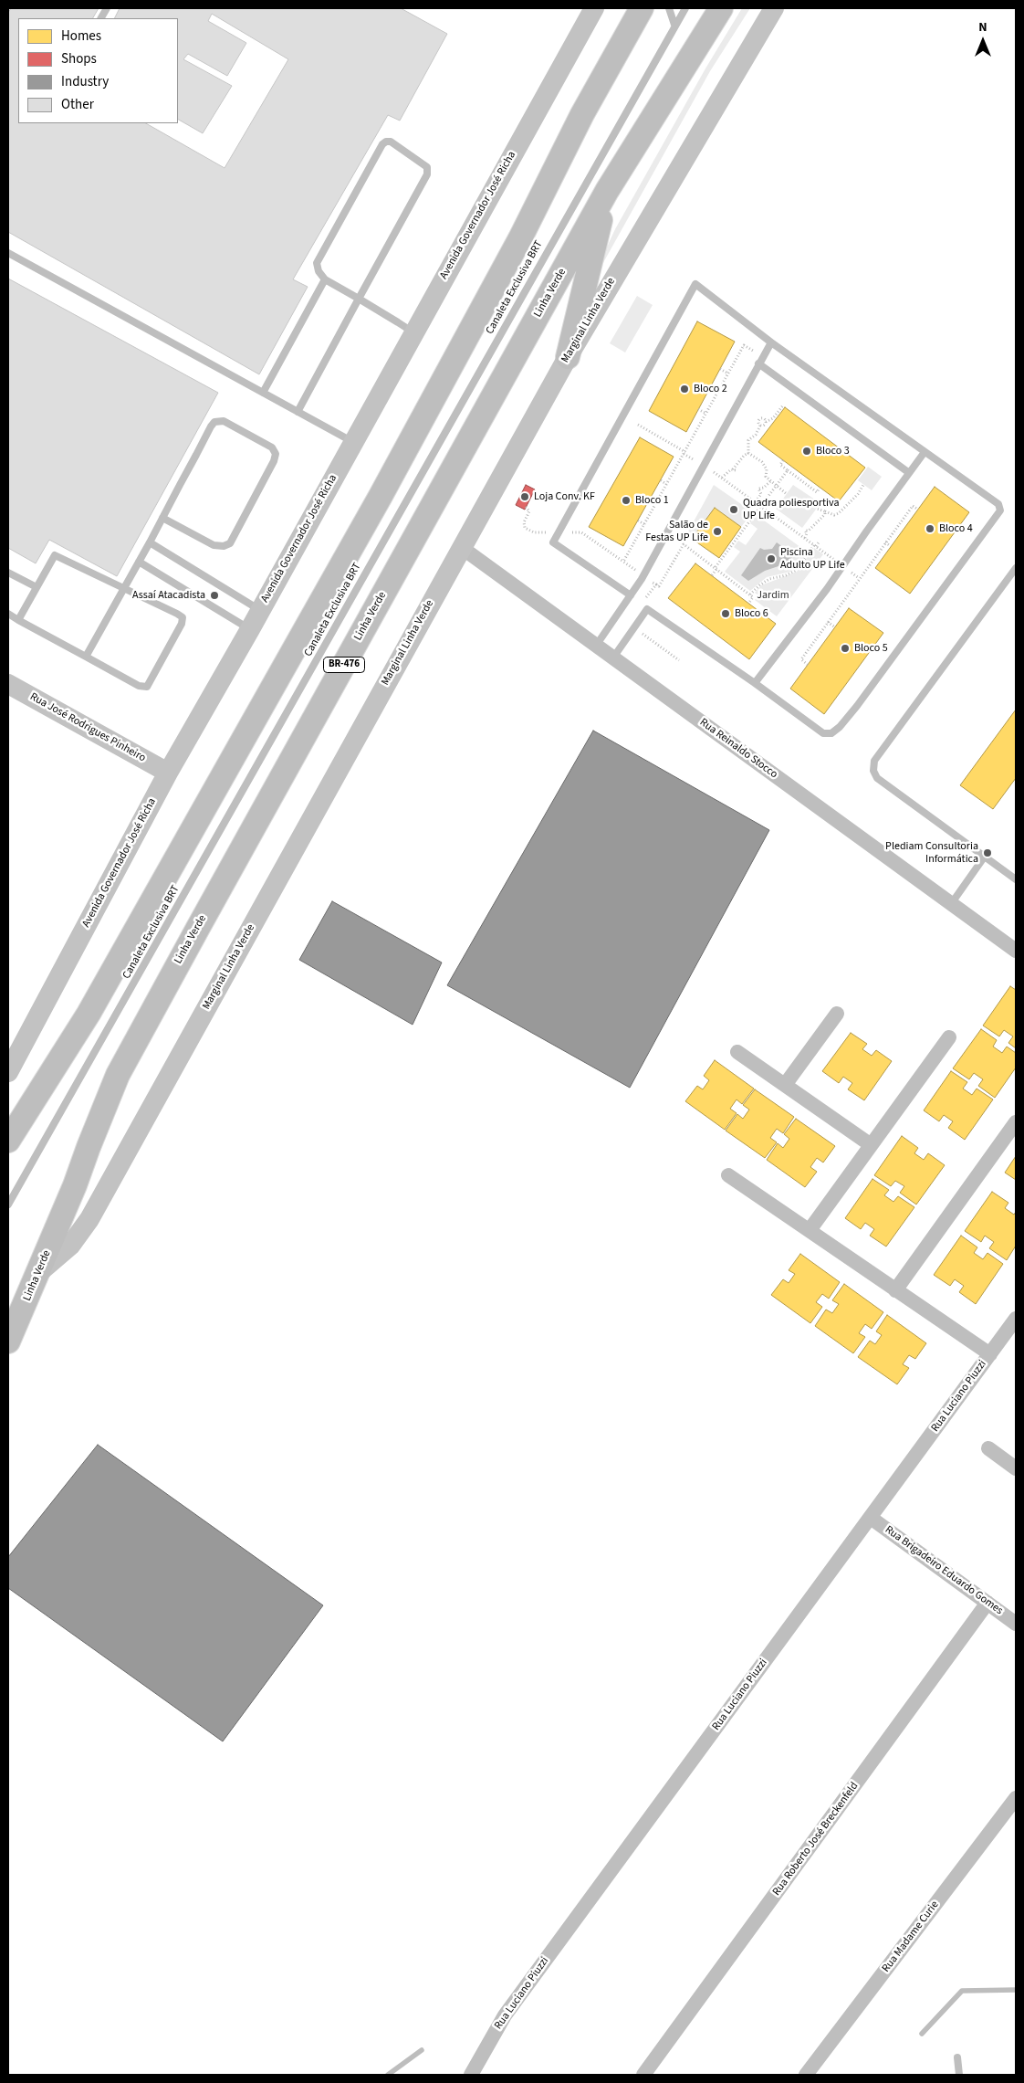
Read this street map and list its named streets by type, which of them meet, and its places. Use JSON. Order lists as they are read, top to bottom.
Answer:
{
  "streets": {
    "highway": ["Linha Verde", "BR-476"],
    "main road": ["Avenida Governador José Richa", "Marginal Linha Verde", "Rua José Rodrigues Pinheiro"],
    "street": [
      "Rua Reinaldo Stocco",
      "Rua Luciano Piuzzi",
      "Rua Brigadeiro Eduardo Gomes",
      "Rua Roberto José Breckenfeld",
      "Rua Madame Curie"
    ],
    "lane": ["Canaleta Exclusiva BRT"]
  },
  "crossings": [
    ["Avenida Governador José Richa", "Rua José Rodrigues Pinheiro"],
    ["Linha Verde", "Marginal Linha Verde"],
    ["Marginal Linha Verde", "Rua Reinaldo Stocco"],
    ["Rua Luciano Piuzzi", "Rua Brigadeiro Eduardo Gomes"],
    ["Rua Brigadeiro Eduardo Gomes", "Rua Roberto José Breckenfeld"]
  ],
  "parks": ["Jardim"],
  "places": [
    "Bloco 2",
    "Bloco 3",
    "Loja Conv. KF",
    "Bloco 1",
    "Quadra poliesportiva UP Life",
    "Bloco 4",
    "Salão de Festas UP Life",
    "Piscina Adulto UP Life",
    "Assaí Atacadista",
    "Bloco 6",
    "Bloco 5",
    "Plediam Consultoria Informática"
  ],
  "legend": [
    "Homes",
    "Shops",
    "Industry",
    "Other"
  ],
  "north": "top"
}
